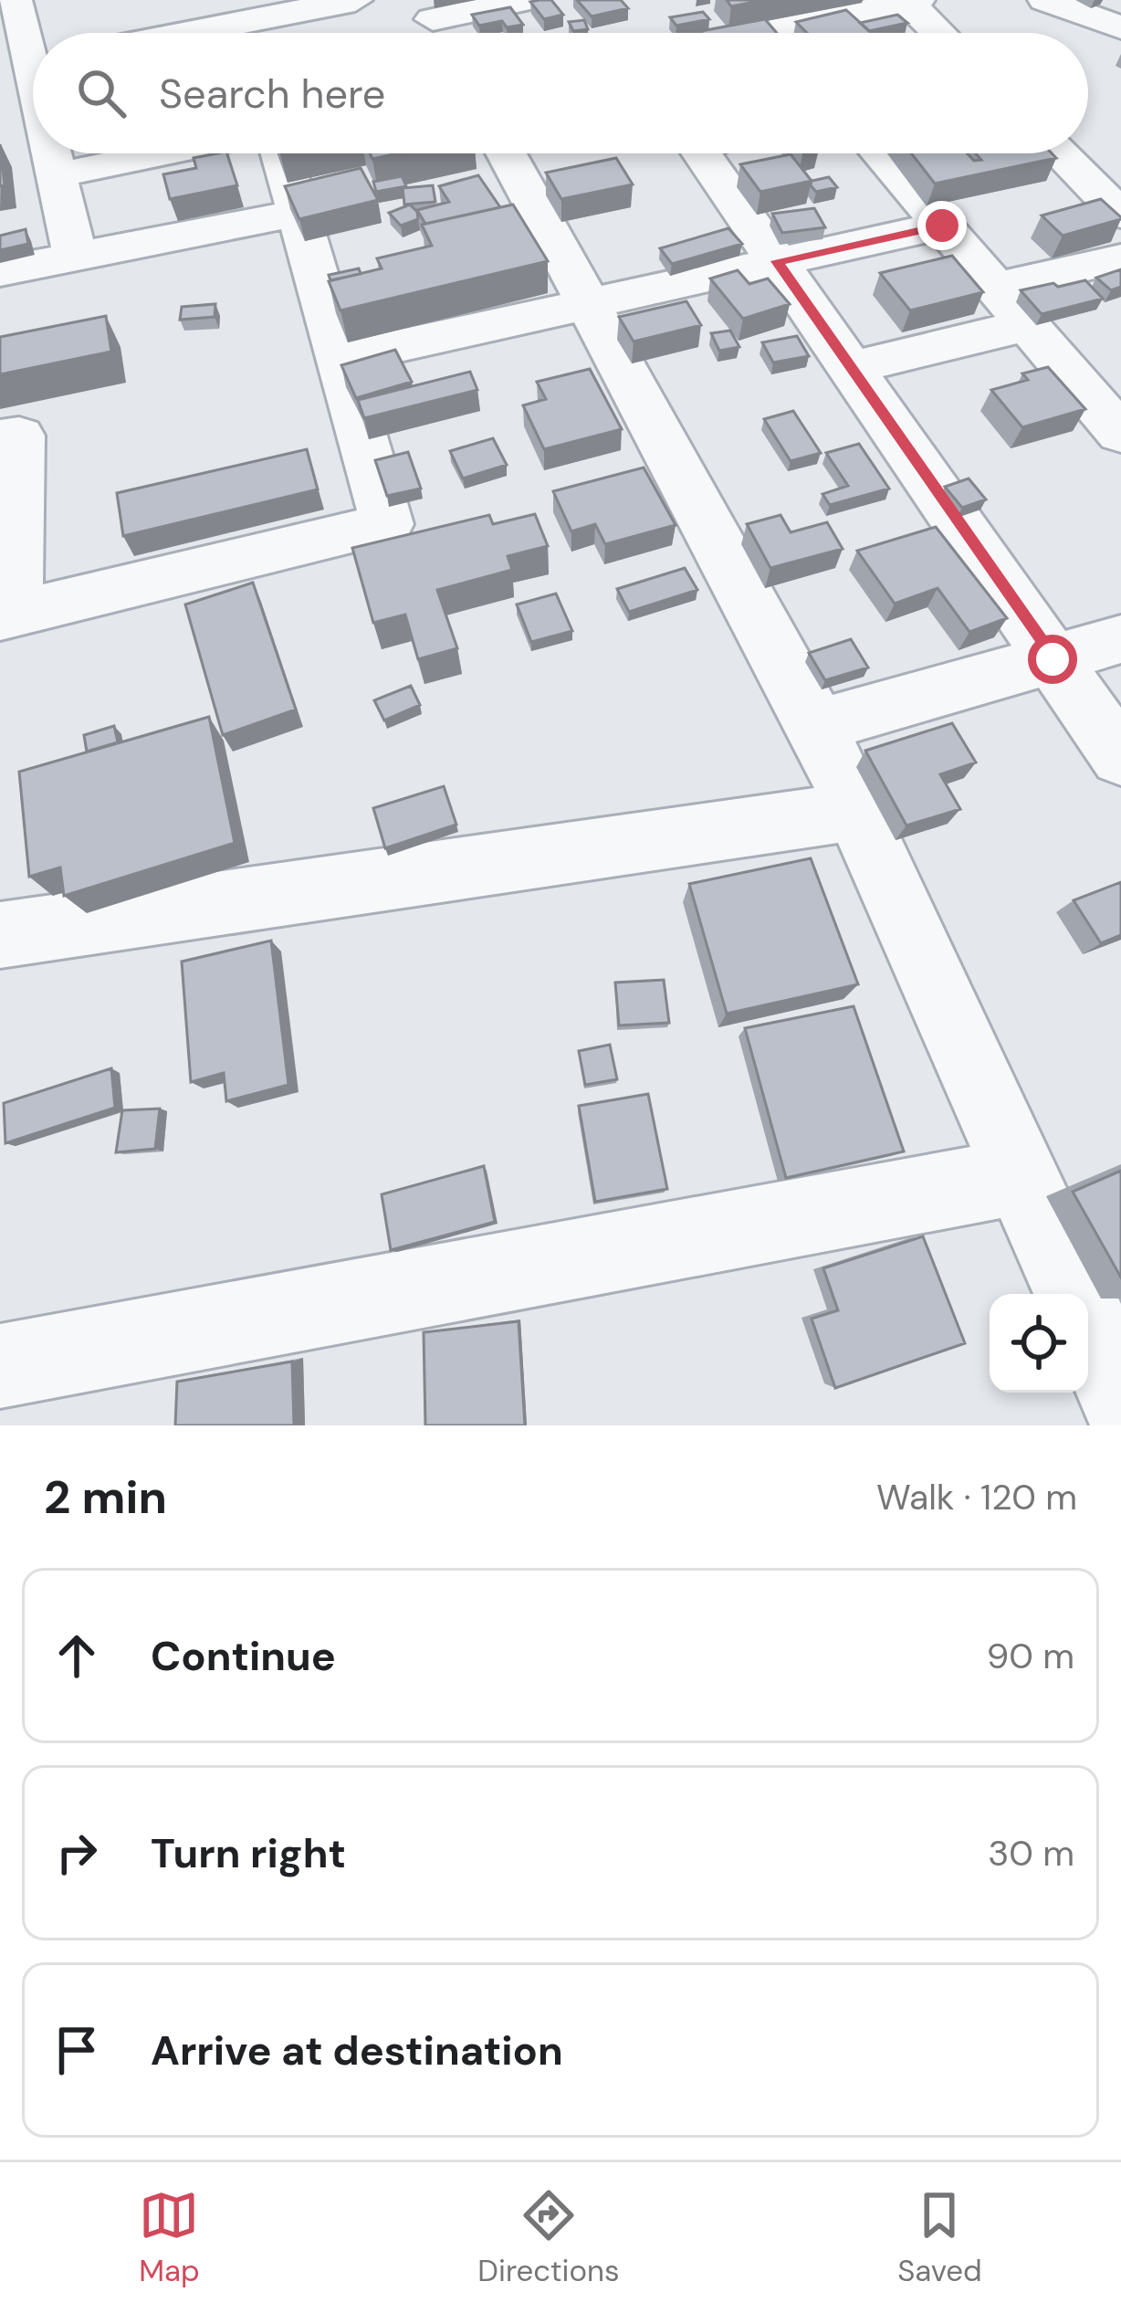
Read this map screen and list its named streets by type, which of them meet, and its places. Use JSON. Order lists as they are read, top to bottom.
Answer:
{
  "page": {
    "search": "Search here",
    "heading": ["2 min", "Walk · 120 m"],
    "list": [
      ["Continue", "90 m"],
      ["Turn right", "30 m"],
      "Arrive at destination"
    ],
    "nav": ["Map", "Directions", "Saved"]
  }
}
